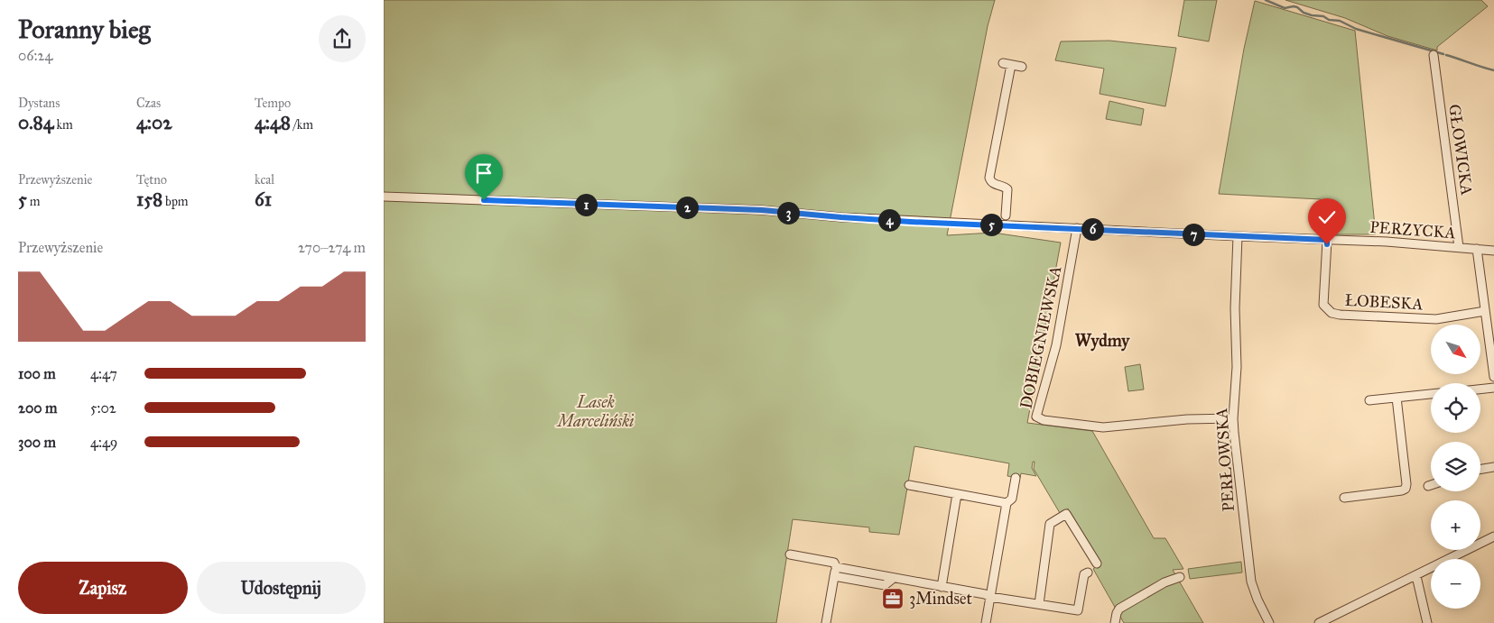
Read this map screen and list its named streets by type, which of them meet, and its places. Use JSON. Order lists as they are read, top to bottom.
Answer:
{
  "streets": {
    "street": [
      "GŁOWICKA",
      "PERZYCKA",
      "ŁOBESKA",
      "DOBIEGNIEWSKA",
      "PERŁOWSKA"
    ]
  },
  "crossings": [
    ["GŁOWICKA", "PERZYCKA"],
    ["PERZYCKA", "ŁOBESKA"],
    ["PERZYCKA", "DOBIEGNIEWSKA"],
    ["PERZYCKA", "PERŁOWSKA"],
    ["DOBIEGNIEWSKA", "PERŁOWSKA"]
  ],
  "districts": ["Wydmy"],
  "parks": ["Lasek Marceliński"],
  "places": {
    "office": ["3Mindset"]
  },
  "north": "bottom right",
  "page": {
    "heading": ["Poranny bieg", "06:24"],
    "stats": [
      ["Dystans", "0.84 km"],
      ["Czas", "4:02"],
      ["Tempo", "4:48 /km"],
      ["Przewyższenie", "5 m"],
      ["Tętno", "158 bpm"],
      ["kcal", "61"]
    ],
    "pins": [
      "1",
      "2",
      "3",
      "4",
      "5",
      "6",
      "7"
    ],
    "chart": ["Przewyższenie", "270–274 m"],
    "map_buttons": ["+", "−"],
    "list": [
      {
        "name": "100 m",
        "note": "4:47"
      },
      {
        "name": "200 m",
        "note": "5:02"
      },
      {
        "name": "300 m",
        "note": "4:49"
      }
    ],
    "buttons": ["Zapisz", "Udostępnij"]
  }
}
